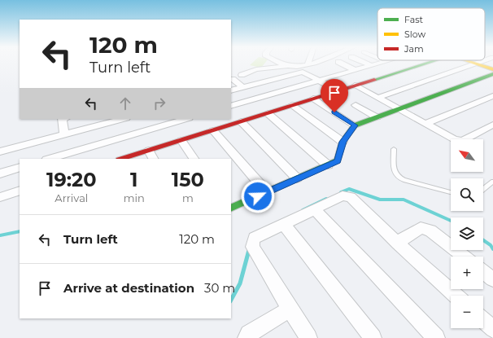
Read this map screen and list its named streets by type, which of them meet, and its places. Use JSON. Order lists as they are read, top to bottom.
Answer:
{
  "legend": ["Fast", "Slow", "Jam"],
  "north": "top left",
  "page": {
    "turn": ["120 m", "Turn left"],
    "map_buttons": ["+", "−"],
    "eta": [
      "19:20",
      "Arrival",
      "1",
      "min",
      "150",
      "m"
    ],
    "list": [
      {
        "name": "Turn left",
        "value": "120 m"
      },
      {
        "name": "Arrive at destination",
        "value": "30 m"
      }
    ]
  }
}
